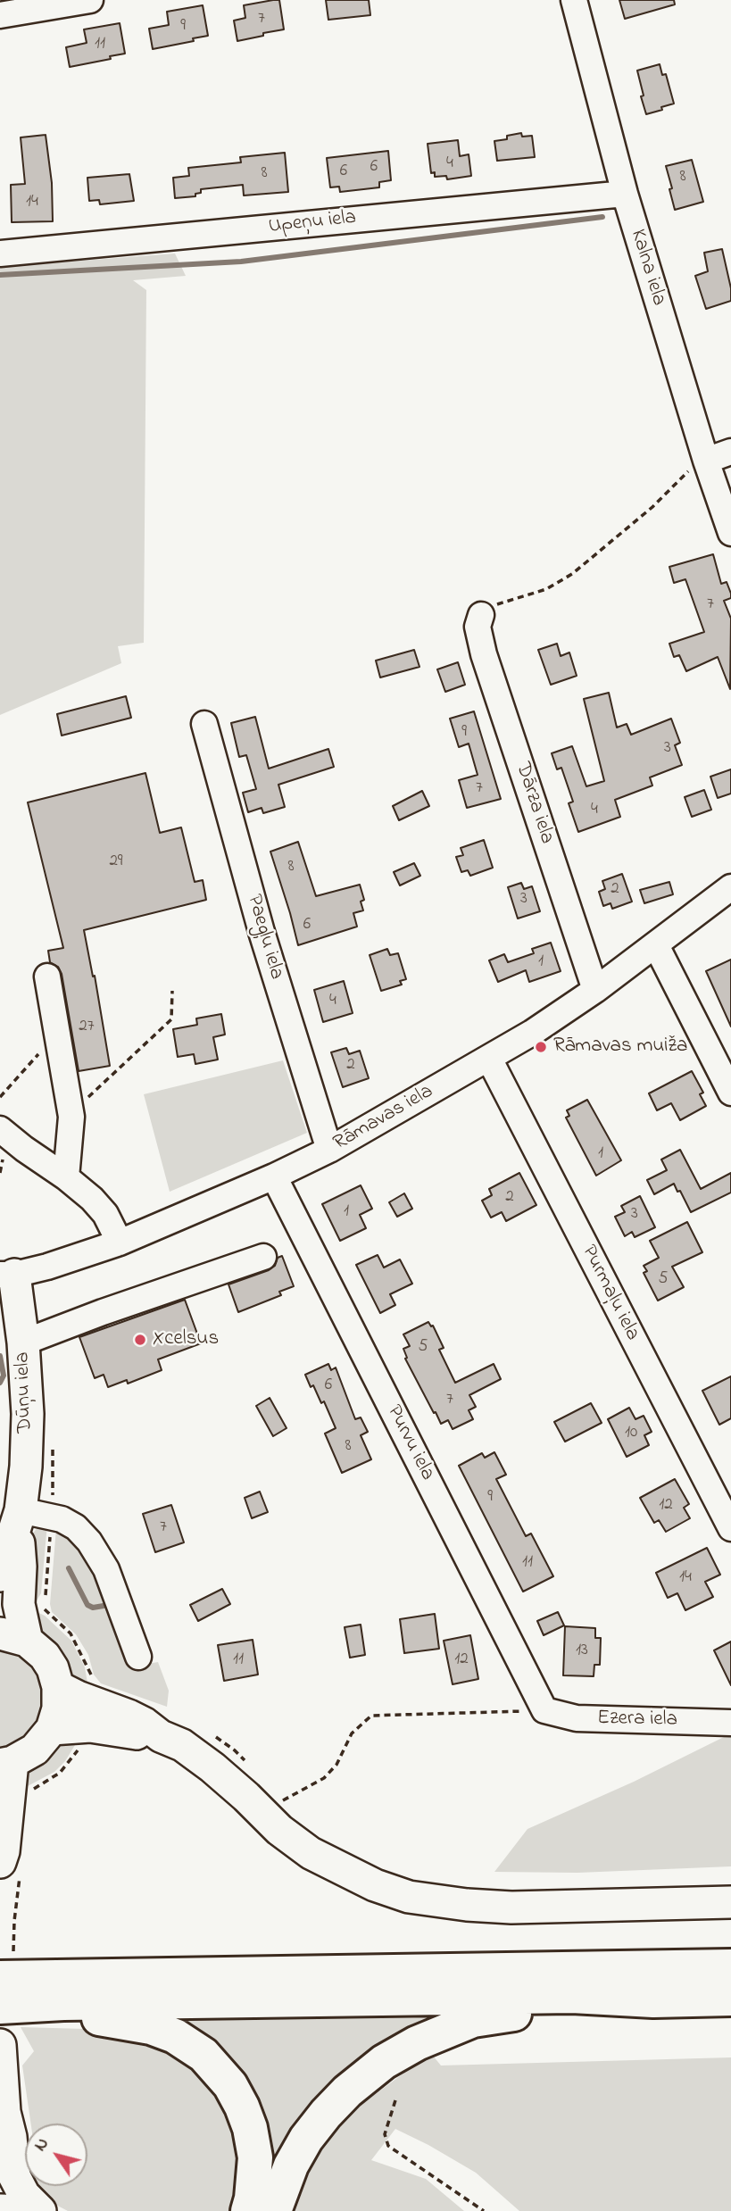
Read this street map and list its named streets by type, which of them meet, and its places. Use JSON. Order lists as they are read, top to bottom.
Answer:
{
  "streets": {
    "main road": ["Dūņu iela"],
    "street": [
      "Upeņu iela",
      "Kalna iela",
      "Dārza iela",
      "Paegļu iela",
      "Rāmavas iela",
      "Purmaļu iela",
      "Purvu iela",
      "Ezera iela"
    ]
  },
  "crossings": [
    ["Upeņu iela", "Kalna iela"],
    ["Dārza iela", "Rāmavas iela"],
    ["Paegļu iela", "Rāmavas iela"],
    ["Rāmavas iela", "Purmaļu iela"],
    ["Rāmavas iela", "Dūņu iela"],
    ["Rāmavas iela", "Purvu iela"],
    ["Purvu iela", "Ezera iela"]
  ],
  "places": ["Rāmavas muiža", "Xcelsus"],
  "house_numbers": [
    "7",
    "9",
    "11",
    "4",
    "6",
    "6",
    "8",
    "8",
    "14",
    "7",
    "9",
    "3",
    "7",
    "4",
    "29",
    "8",
    "2",
    "3",
    "6",
    "1",
    "4",
    "27",
    "2",
    "1",
    "2",
    "1",
    "3",
    "5",
    "5",
    "6",
    "7",
    "10",
    "8",
    "9",
    "12",
    "7",
    "11",
    "14",
    "13",
    "11",
    "12"
  ],
  "north": "top left"
}
